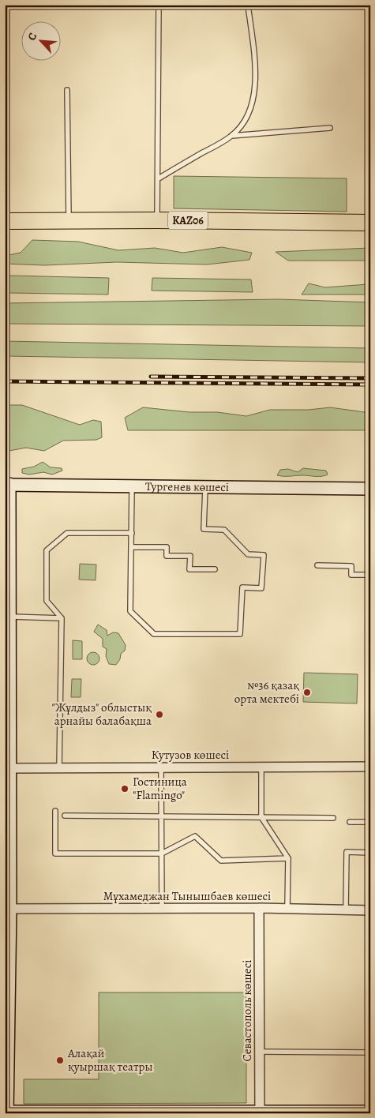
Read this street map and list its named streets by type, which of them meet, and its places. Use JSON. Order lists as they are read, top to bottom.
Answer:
{
  "streets": {
    "highway": ["KАZ06"],
    "main road": ["Тургенев көшесі"],
    "street": ["Кутузов көшесі", "Мұхамеджан Тынышбаев көшесі", "Севастополь көшесі"]
  },
  "crossings": [
    ["Мұхамеджан Тынышбаев көшесі", "Севастополь көшесі"]
  ],
  "places": [
    "№36 қазақ орта мектебі",
    "\"Жұлдыз\" облыстық арнайы балабақша",
    "Гостиница \"Flamingo\"",
    "Алақай қуыршақ театры"
  ],
  "north": "top left"
}
